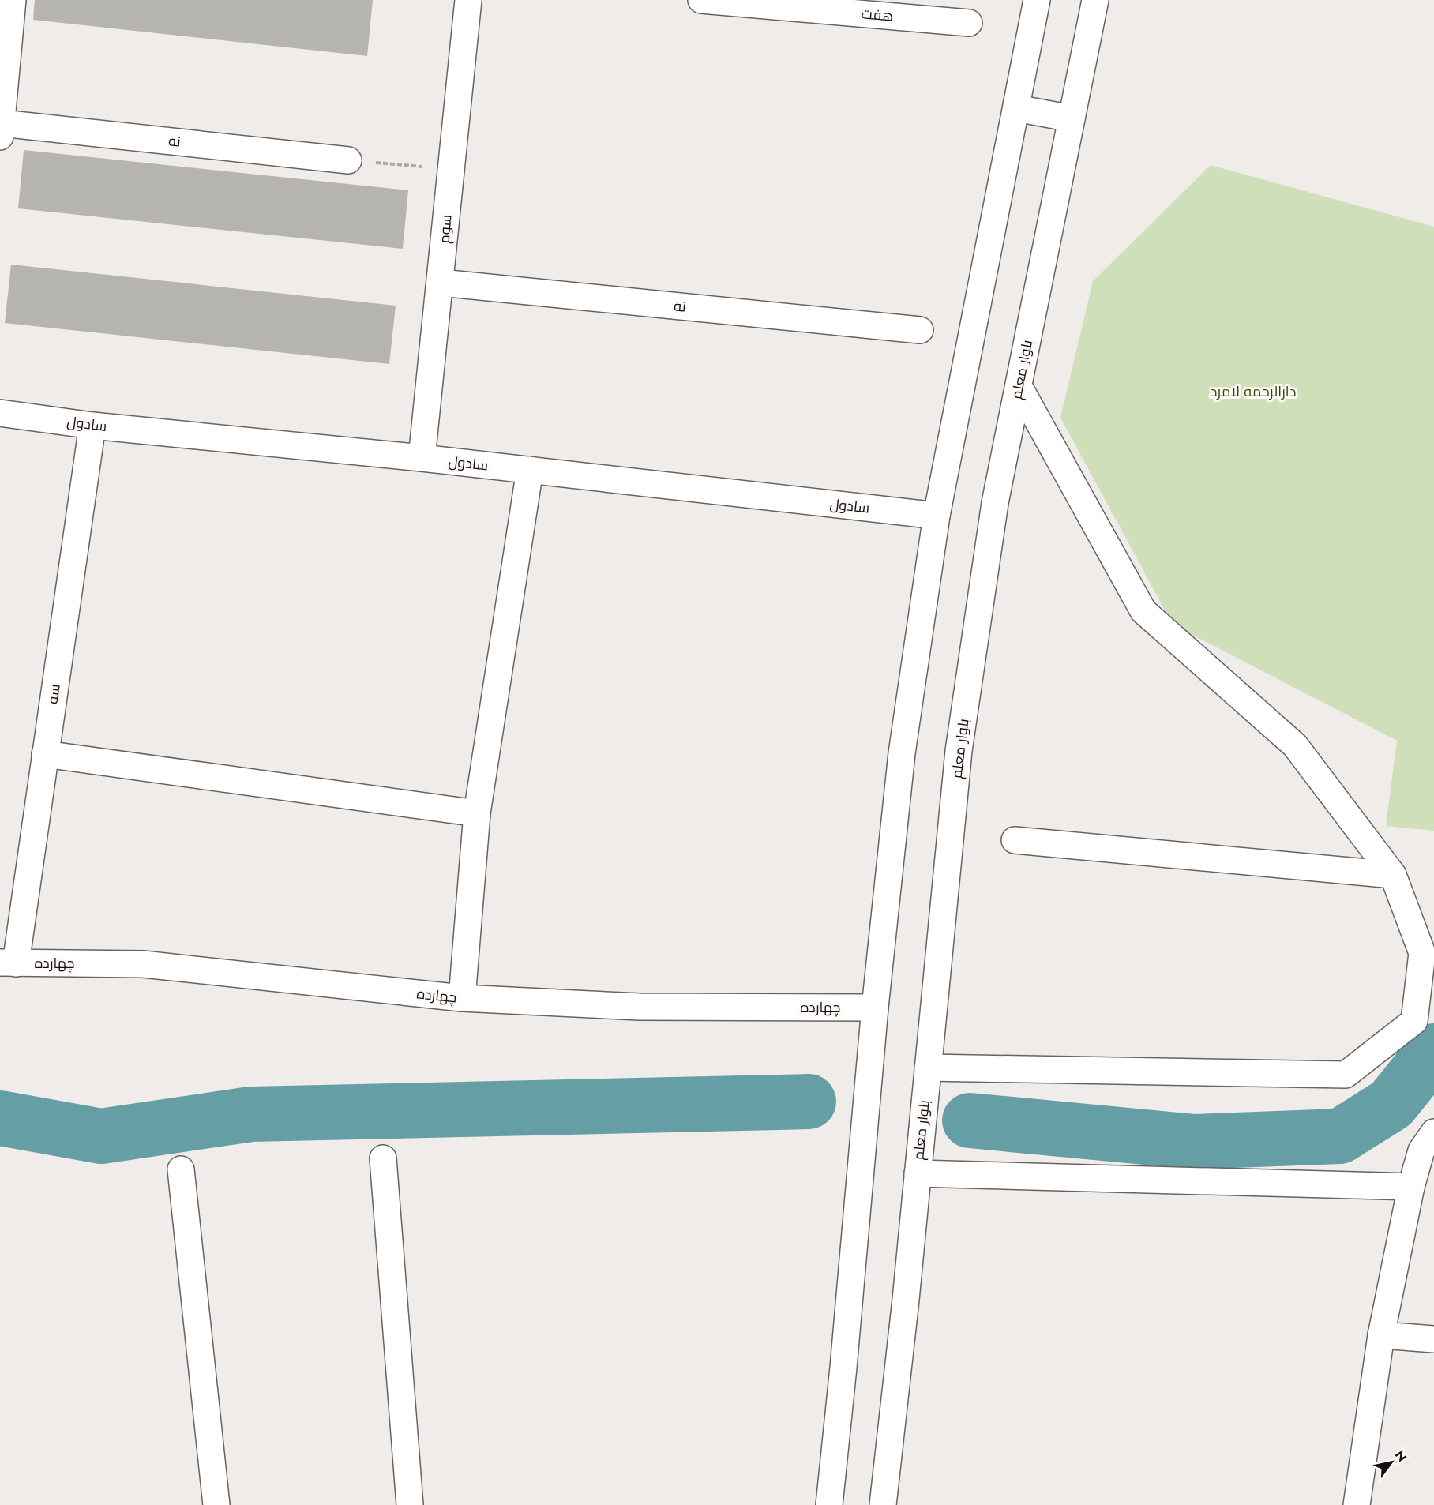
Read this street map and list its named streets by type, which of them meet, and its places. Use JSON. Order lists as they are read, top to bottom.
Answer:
{
  "streets": {
    "street": [
      "هفت",
      "نه",
      "سوم",
      "بلوار معلم",
      "سادول",
      "سه",
      "چهارده"
    ]
  },
  "crossings": [
    ["نه", "سوم"],
    ["سوم", "سادول"],
    ["سادول", "سه"],
    ["سه", "چهارده"]
  ],
  "parks": ["دارالرحمه لامرد"],
  "north": "top right"
}
